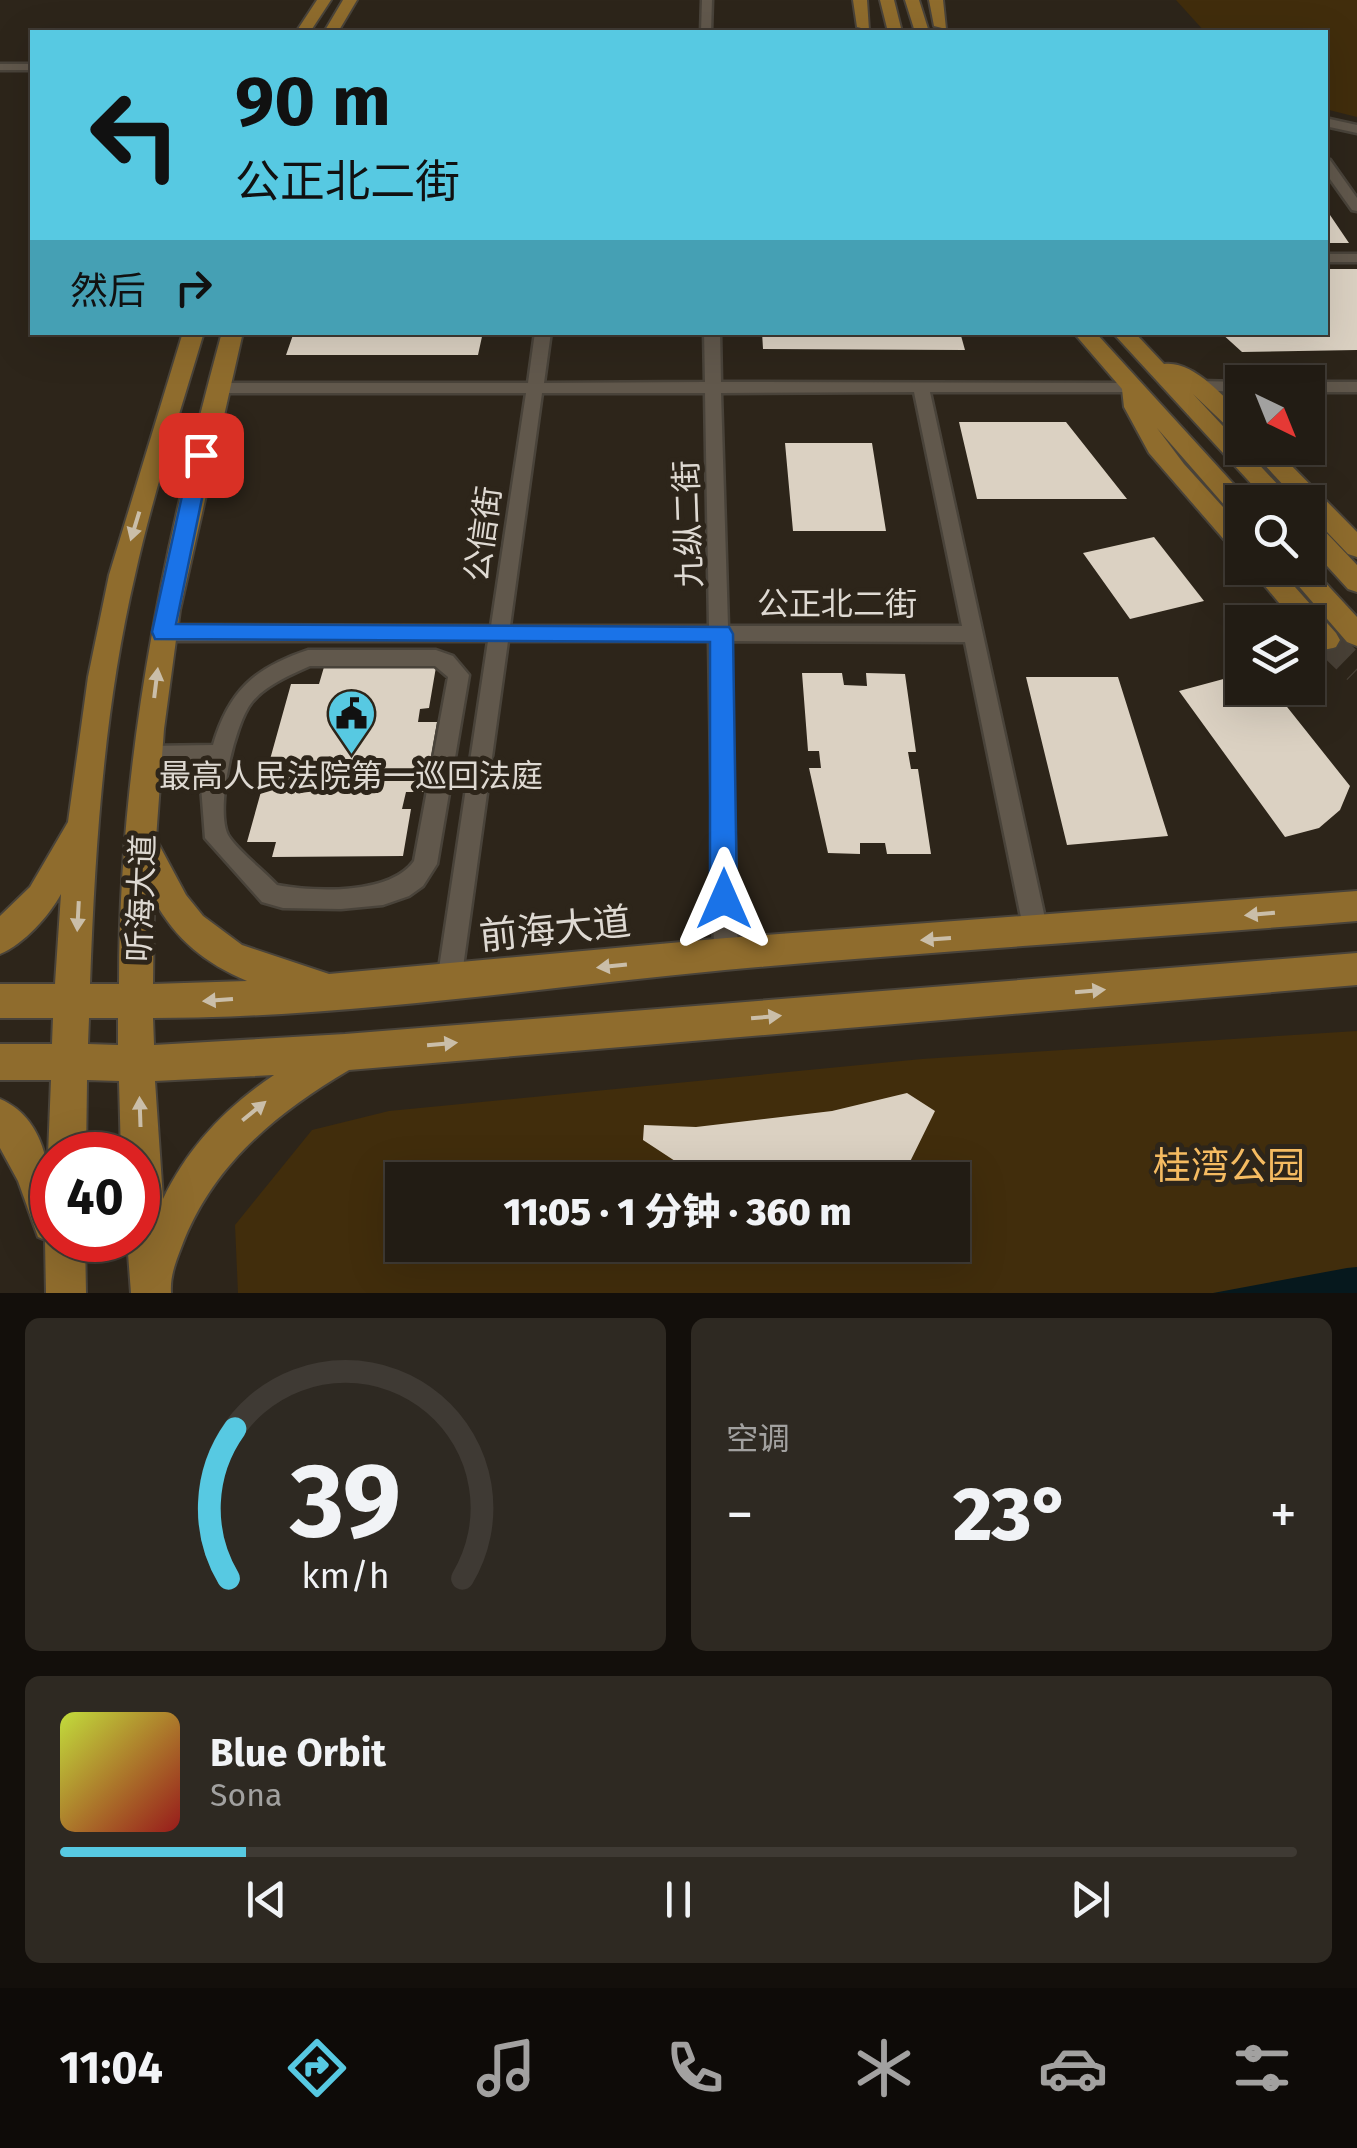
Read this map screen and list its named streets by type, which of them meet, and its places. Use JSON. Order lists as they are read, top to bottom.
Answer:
{
  "streets": {
    "main road": ["听海大道", "前海大道"],
    "street": ["九纵二街", "公信街", "公正北二街"]
  },
  "crossings": [
    ["九纵二街", "公正北二街"],
    ["九纵二街", "前海大道"],
    ["公信街", "公正北二街"],
    ["公信街", "前海大道"],
    ["公正北二街", "听海大道"],
    ["听海大道", "前海大道"]
  ],
  "parks": ["桂湾公园"],
  "places": {
    "public building": ["最高人民法院第一巡回法庭"]
  },
  "north": "bottom right",
  "page": {
    "turn": ["90 m", "公正北二街"],
    "then": "然后",
    "limit": "40",
    "trip": "11:05 · 1 分钟 · 360 m",
    "tile": "空调",
    "heat": ["−", "23°", "+"],
    "song": ["Blue Orbit", "Sona"],
    "tabs": "11:04",
    "gauge": ["39", "km/h"]
  }
}
